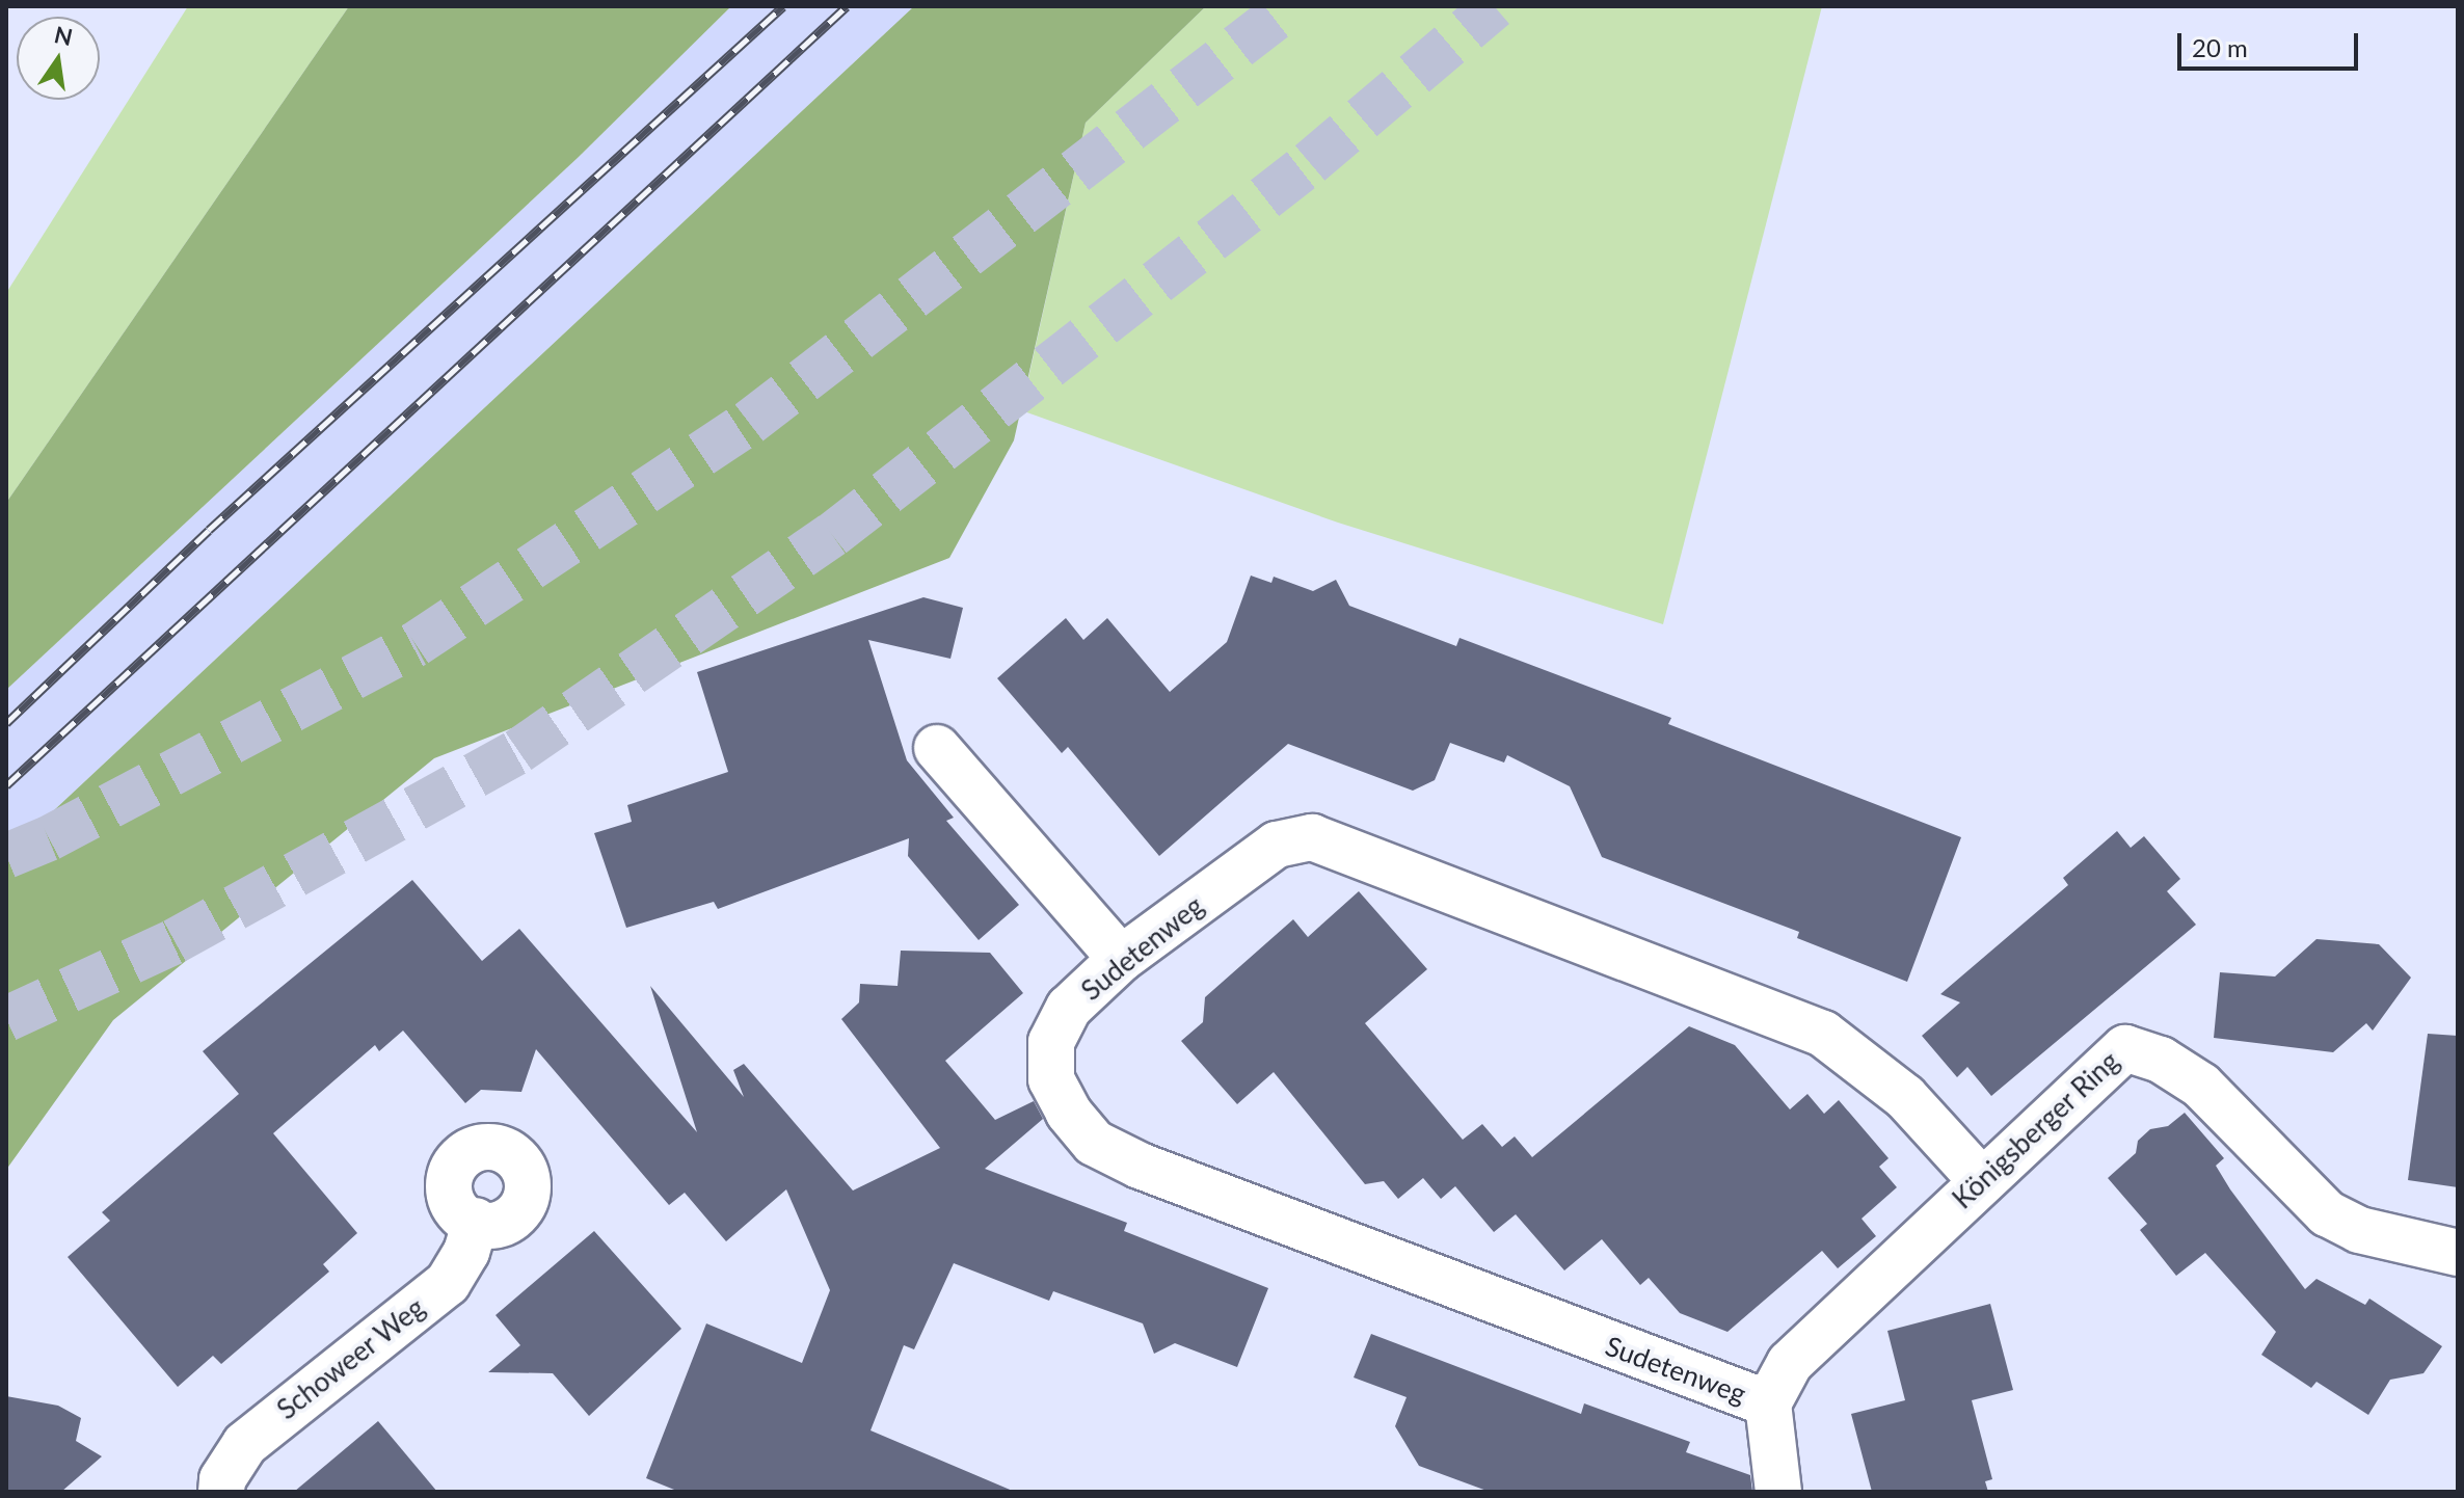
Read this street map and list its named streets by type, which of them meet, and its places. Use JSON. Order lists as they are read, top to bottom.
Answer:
{
  "streets": {
    "street": ["Sudetenweg", "Königsberger Ring", "Schoweer Weg"]
  },
  "crossings": [
    ["Sudetenweg", "Königsberger Ring"]
  ],
  "scale_bar": "20 m",
  "north": "top"
}
